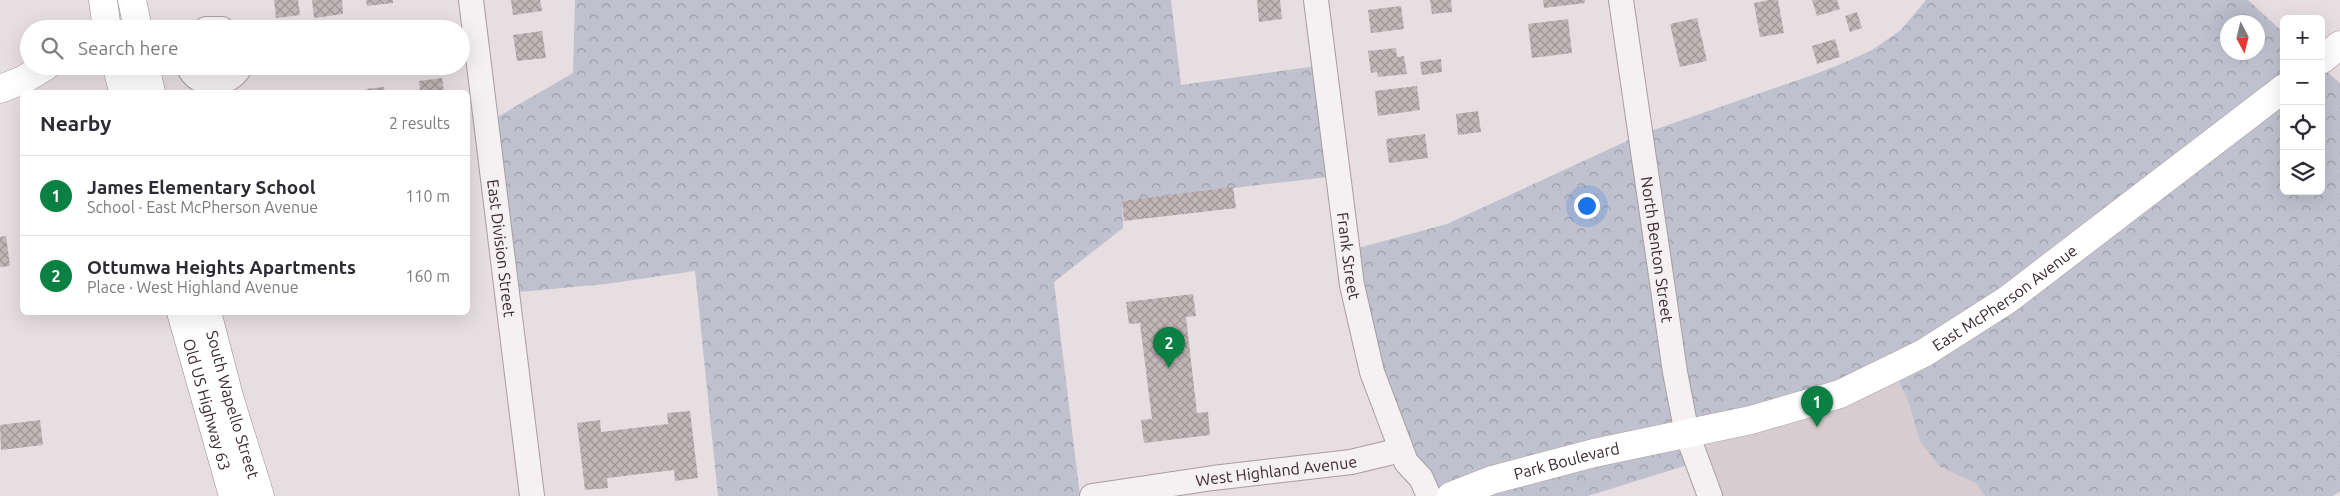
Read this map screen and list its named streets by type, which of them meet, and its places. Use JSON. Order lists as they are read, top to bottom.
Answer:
{
  "streets": {
    "main road": [
      "East McPherson Avenue",
      "Old US Highway 63",
      "South Wapello Street",
      "Park Boulevard"
    ],
    "street": [
      "East Division Street",
      "North Benton Street",
      "Frank Street",
      "West Highland Avenue"
    ]
  },
  "crossings": [
    ["North Benton Street", "East McPherson Avenue"],
    ["North Benton Street", "Park Boulevard"],
    ["Frank Street", "West Highland Avenue"],
    ["East McPherson Avenue", "Park Boulevard"]
  ],
  "north": "bottom",
  "page": {
    "map_buttons": ["+", "−"],
    "search": "Search here",
    "heading": ["Nearby", "2 results"],
    "list": [
      {
        "mark": "1",
        "name": "James Elementary School",
        "note": "School · East McPherson Avenue",
        "value": "110 m"
      },
      {
        "mark": "2",
        "name": "Ottumwa Heights Apartments",
        "note": "Place · West Highland Avenue",
        "value": "160 m"
      }
    ],
    "pins": ["2", "1"]
  }
}
